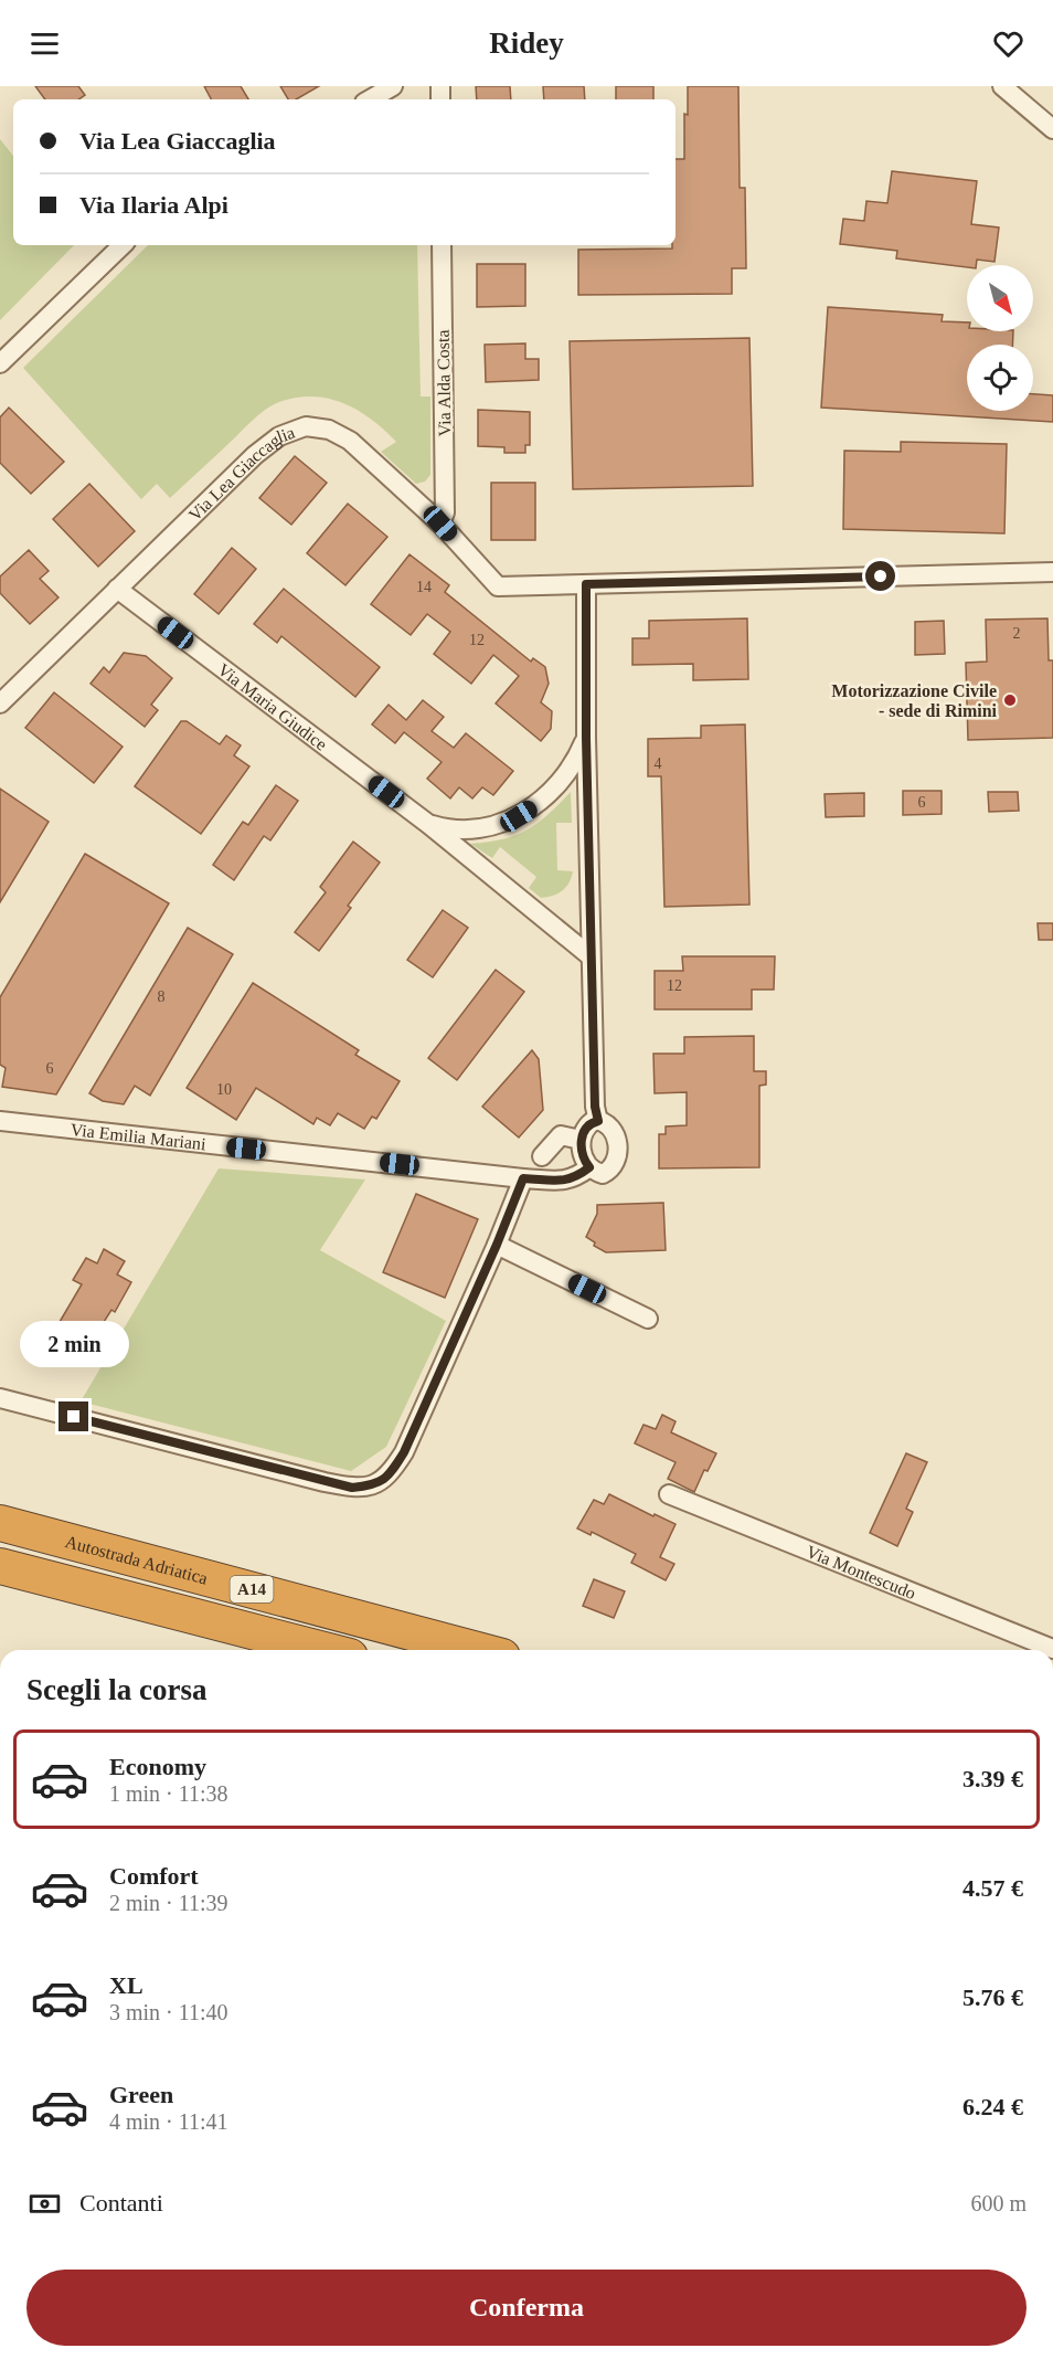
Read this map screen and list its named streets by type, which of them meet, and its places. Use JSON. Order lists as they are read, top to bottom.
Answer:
{
  "streets": {
    "highway": ["Autostrada Adriatica", "A14"],
    "street": [
      "Via Alda Costa",
      "Via Lea Giaccaglia",
      "Via Maria Giudice",
      "Via Emilia Mariani",
      "Via Montescudo"
    ]
  },
  "crossings": [
    ["Via Alda Costa", "Via Lea Giaccaglia"],
    ["Via Lea Giaccaglia", "Via Maria Giudice"]
  ],
  "places": ["Motorizzazione Civile - sede di Rimini"],
  "house_numbers": [
    "14",
    "2",
    "12",
    "4",
    "6",
    "12",
    "8",
    "6",
    "10"
  ],
  "north": "bottom right",
  "page": {
    "header": "Ridey",
    "banner": ["Via Lea Giaccaglia", "Via Ilaria Alpi"],
    "bubble": "2 min",
    "heading": "Scegli la corsa",
    "list": [
      {
        "name": "Economy",
        "note": "1 min · 11:38",
        "value": "3.39 €"
      },
      {
        "name": "Comfort",
        "note": "2 min · 11:39",
        "value": "4.57 €"
      },
      {
        "name": "XL",
        "note": "3 min · 11:40",
        "value": "5.76 €"
      },
      {
        "name": "Green",
        "note": "4 min · 11:41",
        "value": "6.24 €"
      }
    ],
    "pay": ["Contanti", "600 m"],
    "buttons": "Conferma"
  }
}
